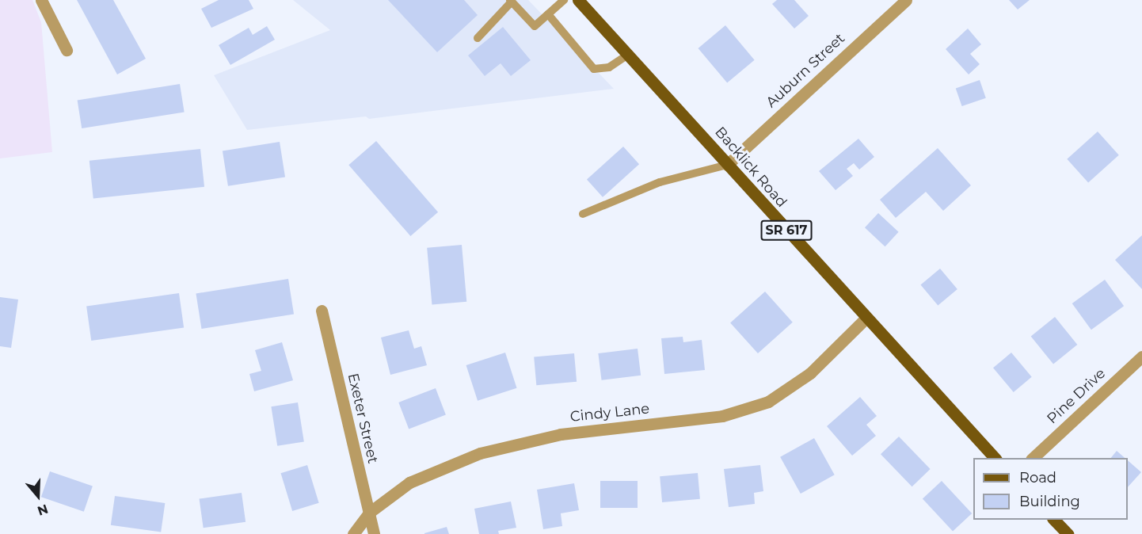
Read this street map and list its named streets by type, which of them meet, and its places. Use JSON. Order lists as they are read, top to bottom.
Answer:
{
  "streets": {
    "main road": ["Backlick Road", "SR 617"],
    "street": [
      "Auburn Street",
      "Pine Drive",
      "Cindy Lane",
      "Exeter Street"
    ]
  },
  "crossings": [
    ["Auburn Street", "Backlick Road"],
    ["Backlick Road", "Cindy Lane"],
    ["Cindy Lane", "Exeter Street"]
  ],
  "legend": ["Road", "Building"],
  "north": "bottom"
}
